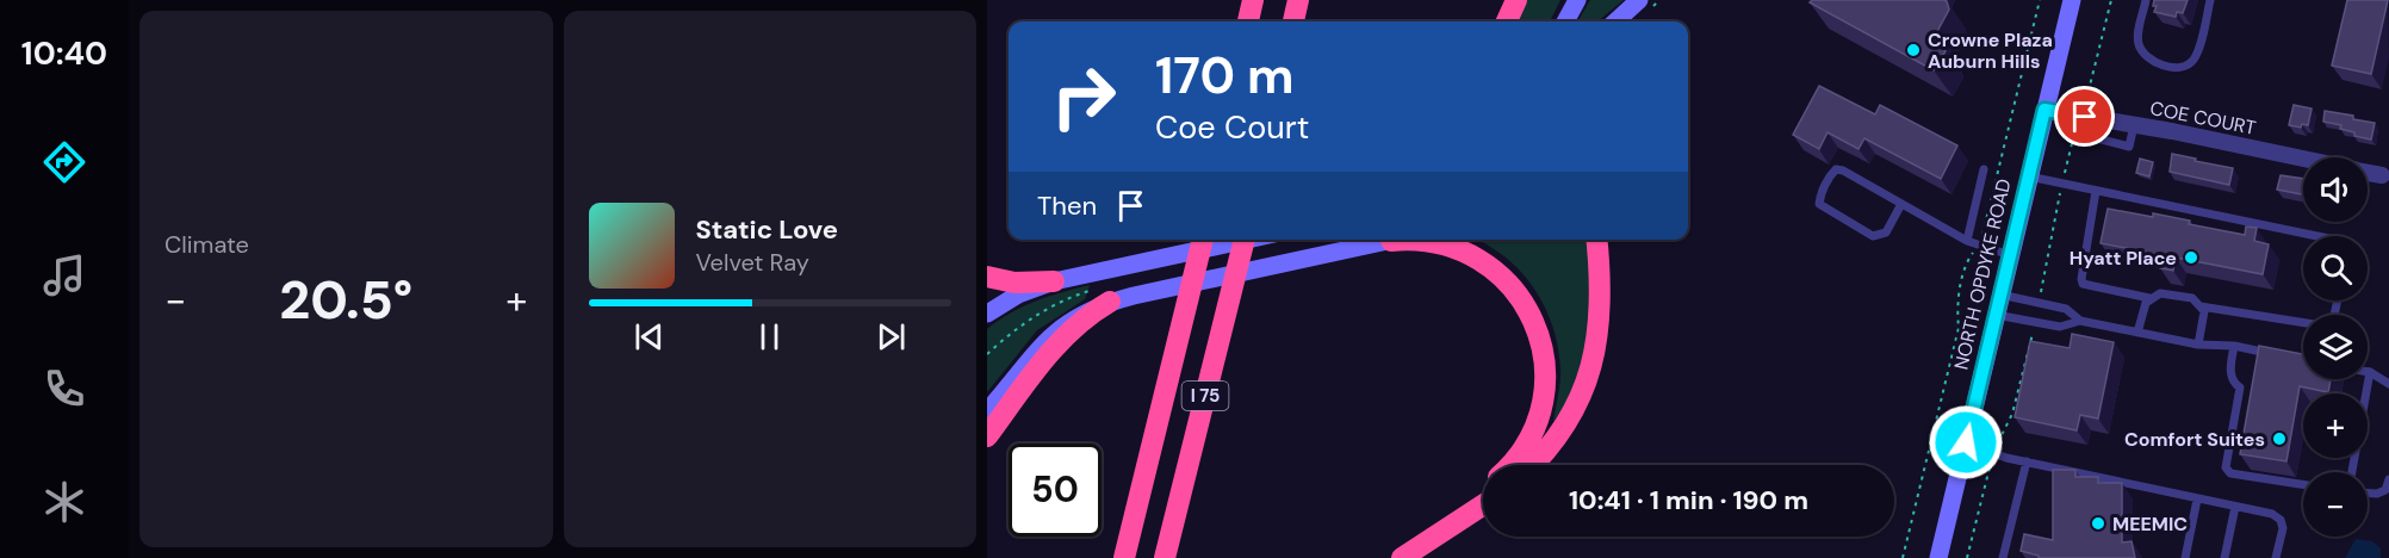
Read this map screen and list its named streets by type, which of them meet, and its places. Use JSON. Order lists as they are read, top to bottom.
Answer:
{
  "streets": {
    "highway": ["I 75"],
    "main road": ["NORTH OPDYKE ROAD"],
    "street": ["COE COURT"]
  },
  "crossings": [
    ["COE COURT", "NORTH OPDYKE ROAD"]
  ],
  "places": [
    "Crowne Plaza Auburn Hills",
    "Hyatt Place",
    "Comfort Suites",
    "MEEMIC"
  ],
  "page": {
    "tabs": "10:40",
    "tile": "Climate",
    "turn": ["170 m", "Coe Court"],
    "map_buttons": ["+", "−"],
    "then": "Then",
    "song": ["Static Love", "Velvet Ray"],
    "heat": ["−", "20.5°", "+"],
    "limit": "50",
    "trip": "10:41 · 1 min · 190 m"
  }
}
